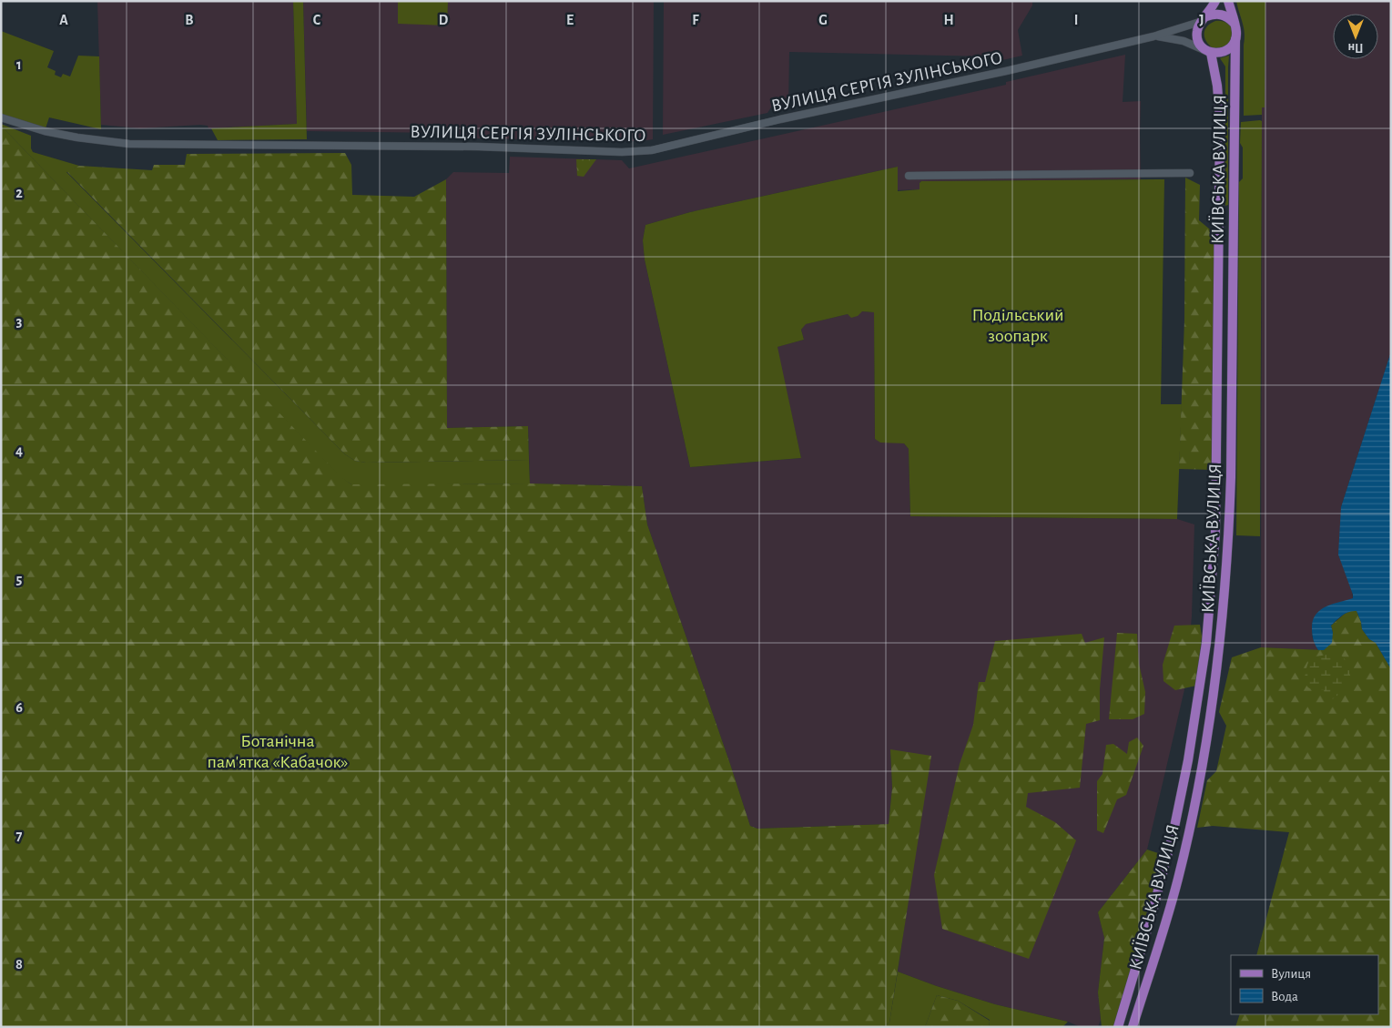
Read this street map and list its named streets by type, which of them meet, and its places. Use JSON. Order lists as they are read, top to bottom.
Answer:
{
  "streets": {
    "main road": ["КИЇВСЬКА ВУЛИЦЯ"],
    "street": ["ВУЛИЦЯ СЕРГІЯ ЗУЛІНСЬКОГО"]
  },
  "crossings": [
    ["ВУЛИЦЯ СЕРГІЯ ЗУЛІНСЬКОГО", "КИЇВСЬКА ВУЛИЦЯ"]
  ],
  "parks": ["Подільський зоопарк", "Ботанічна пам'ятка «Кабачок»"],
  "legend": ["Вулиця", "Вода"],
  "north": "bottom",
  "grid": {
    "columns": [
      "A",
      "B",
      "C",
      "D",
      "E",
      "F",
      "G",
      "H",
      "I",
      "J"
    ],
    "rows": [
      "1",
      "2",
      "3",
      "4",
      "5",
      "6",
      "7",
      "8"
    ]
  }
}
